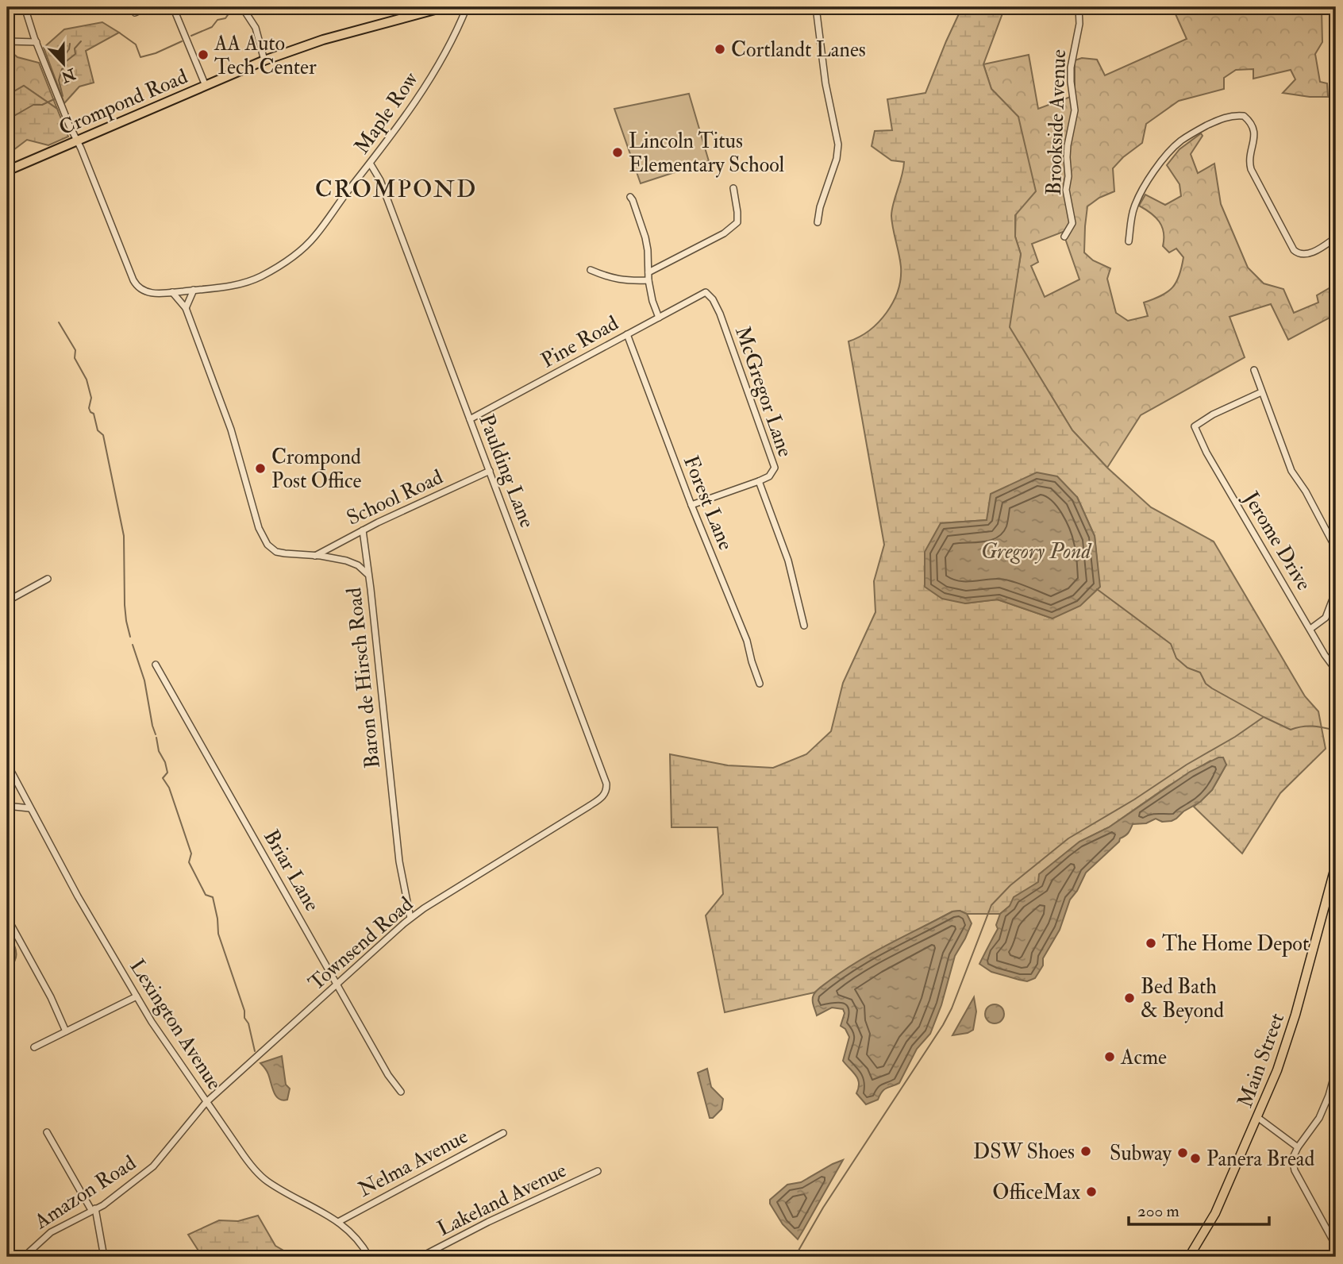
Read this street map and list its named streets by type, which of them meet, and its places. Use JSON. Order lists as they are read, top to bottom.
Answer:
{
  "streets": {
    "highway": ["Crompond Road"],
    "main road": ["Main Street"],
    "street": [
      "Maple Row",
      "Brookside Avenue",
      "Pine Road",
      "McGregor Lane",
      "Paulding Lane",
      "School Road",
      "Forest Lane",
      "Jerome Drive",
      "Baron de Hirsch Road",
      "Briar Lane",
      "Townsend Road",
      "Lexington Avenue",
      "Nelma Avenue",
      "Amazon Road",
      "Lakeland Avenue"
    ]
  },
  "crossings": [
    ["Maple Row", "Paulding Lane"],
    ["Maple Row", "Baron de Hirsch Road"],
    ["Pine Road", "McGregor Lane"],
    ["Pine Road", "Paulding Lane"],
    ["Pine Road", "Forest Lane"],
    ["Paulding Lane", "School Road"],
    ["Paulding Lane", "Townsend Road"],
    ["School Road", "Baron de Hirsch Road"],
    ["Baron de Hirsch Road", "Townsend Road"],
    ["Briar Lane", "Townsend Road"],
    ["Townsend Road", "Lexington Avenue"],
    ["Townsend Road", "Amazon Road"],
    ["Lexington Avenue", "Nelma Avenue"],
    ["Lexington Avenue", "Amazon Road"]
  ],
  "districts": ["CROMPOND"],
  "water": ["Gregory Pond"],
  "places": [
    "Cortlandt Lanes",
    "AA Auto Tech Center",
    "Lincoln Titus Elementary School",
    "Crompond Post Office",
    "The Home Depot",
    "Bed Bath & Beyond",
    "Acme",
    "DSW Shoes",
    "Subway",
    "Panera Bread",
    "OfficeMax"
  ],
  "scale_bar": "200 m",
  "north": "bottom"
}
